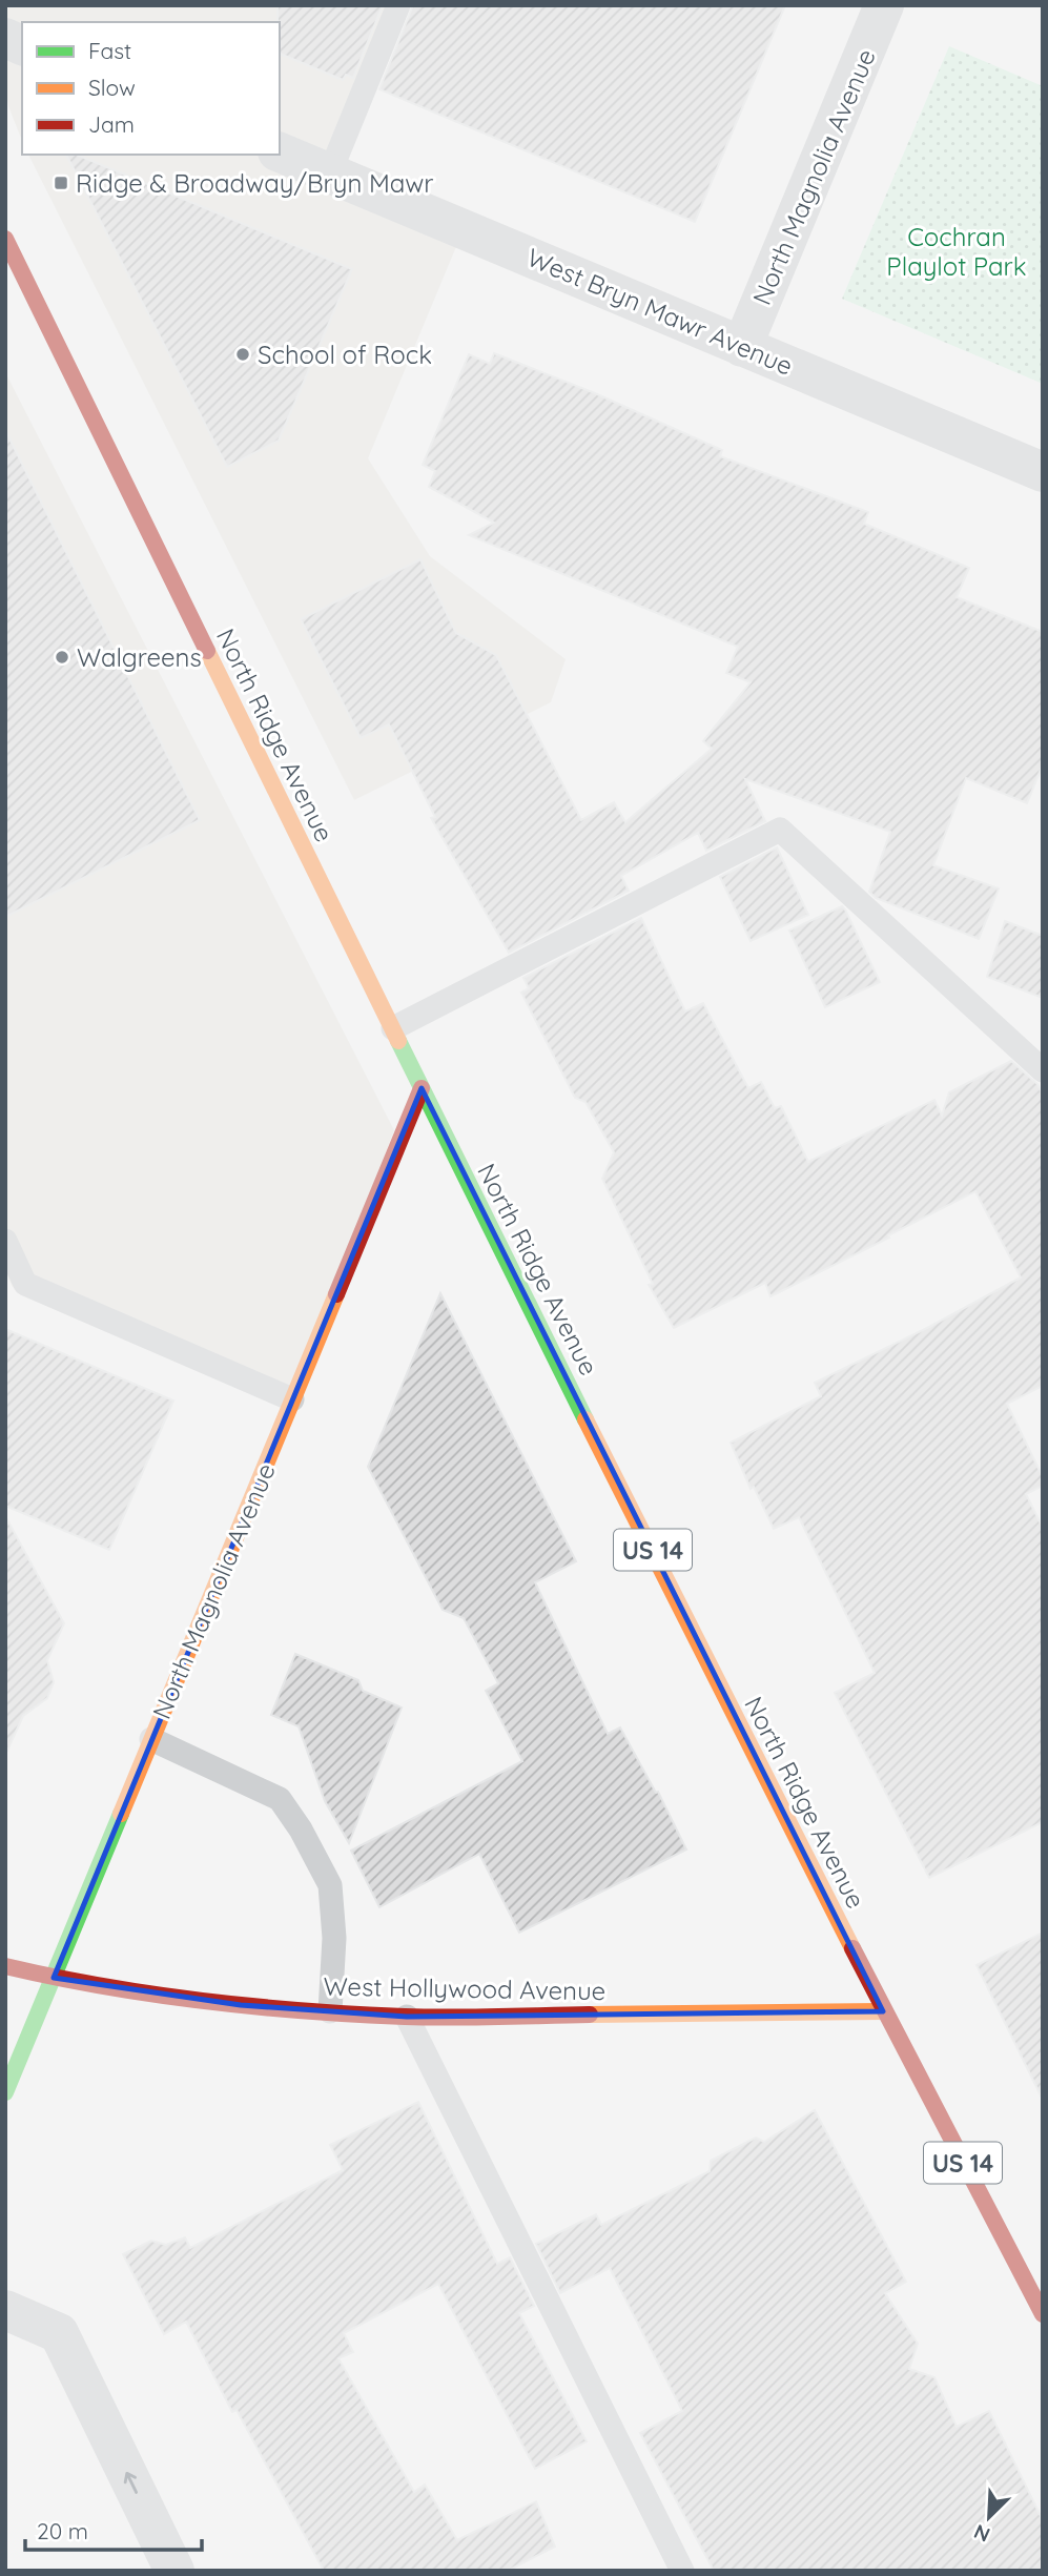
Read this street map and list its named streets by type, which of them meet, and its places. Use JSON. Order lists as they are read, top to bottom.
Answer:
{
  "streets": {
    "main road": [
      "North Magnolia Avenue",
      "North Ridge Avenue",
      "US 14",
      "West Hollywood Avenue"
    ],
    "street": ["West Bryn Mawr Avenue"]
  },
  "crossings": [
    ["North Magnolia Avenue", "West Bryn Mawr Avenue"],
    ["North Magnolia Avenue", "North Ridge Avenue"],
    ["North Magnolia Avenue", "West Hollywood Avenue"],
    ["North Ridge Avenue", "West Hollywood Avenue"]
  ],
  "parks": ["Cochran Playlot Park"],
  "places": {
    "transit": ["Ridge & Broadway/Bryn Mawr"],
    "other": ["School of Rock", "Walgreens"]
  },
  "legend": ["Fast", "Slow", "Jam"],
  "scale_bar": "20 m",
  "north": "bottom left"
}
